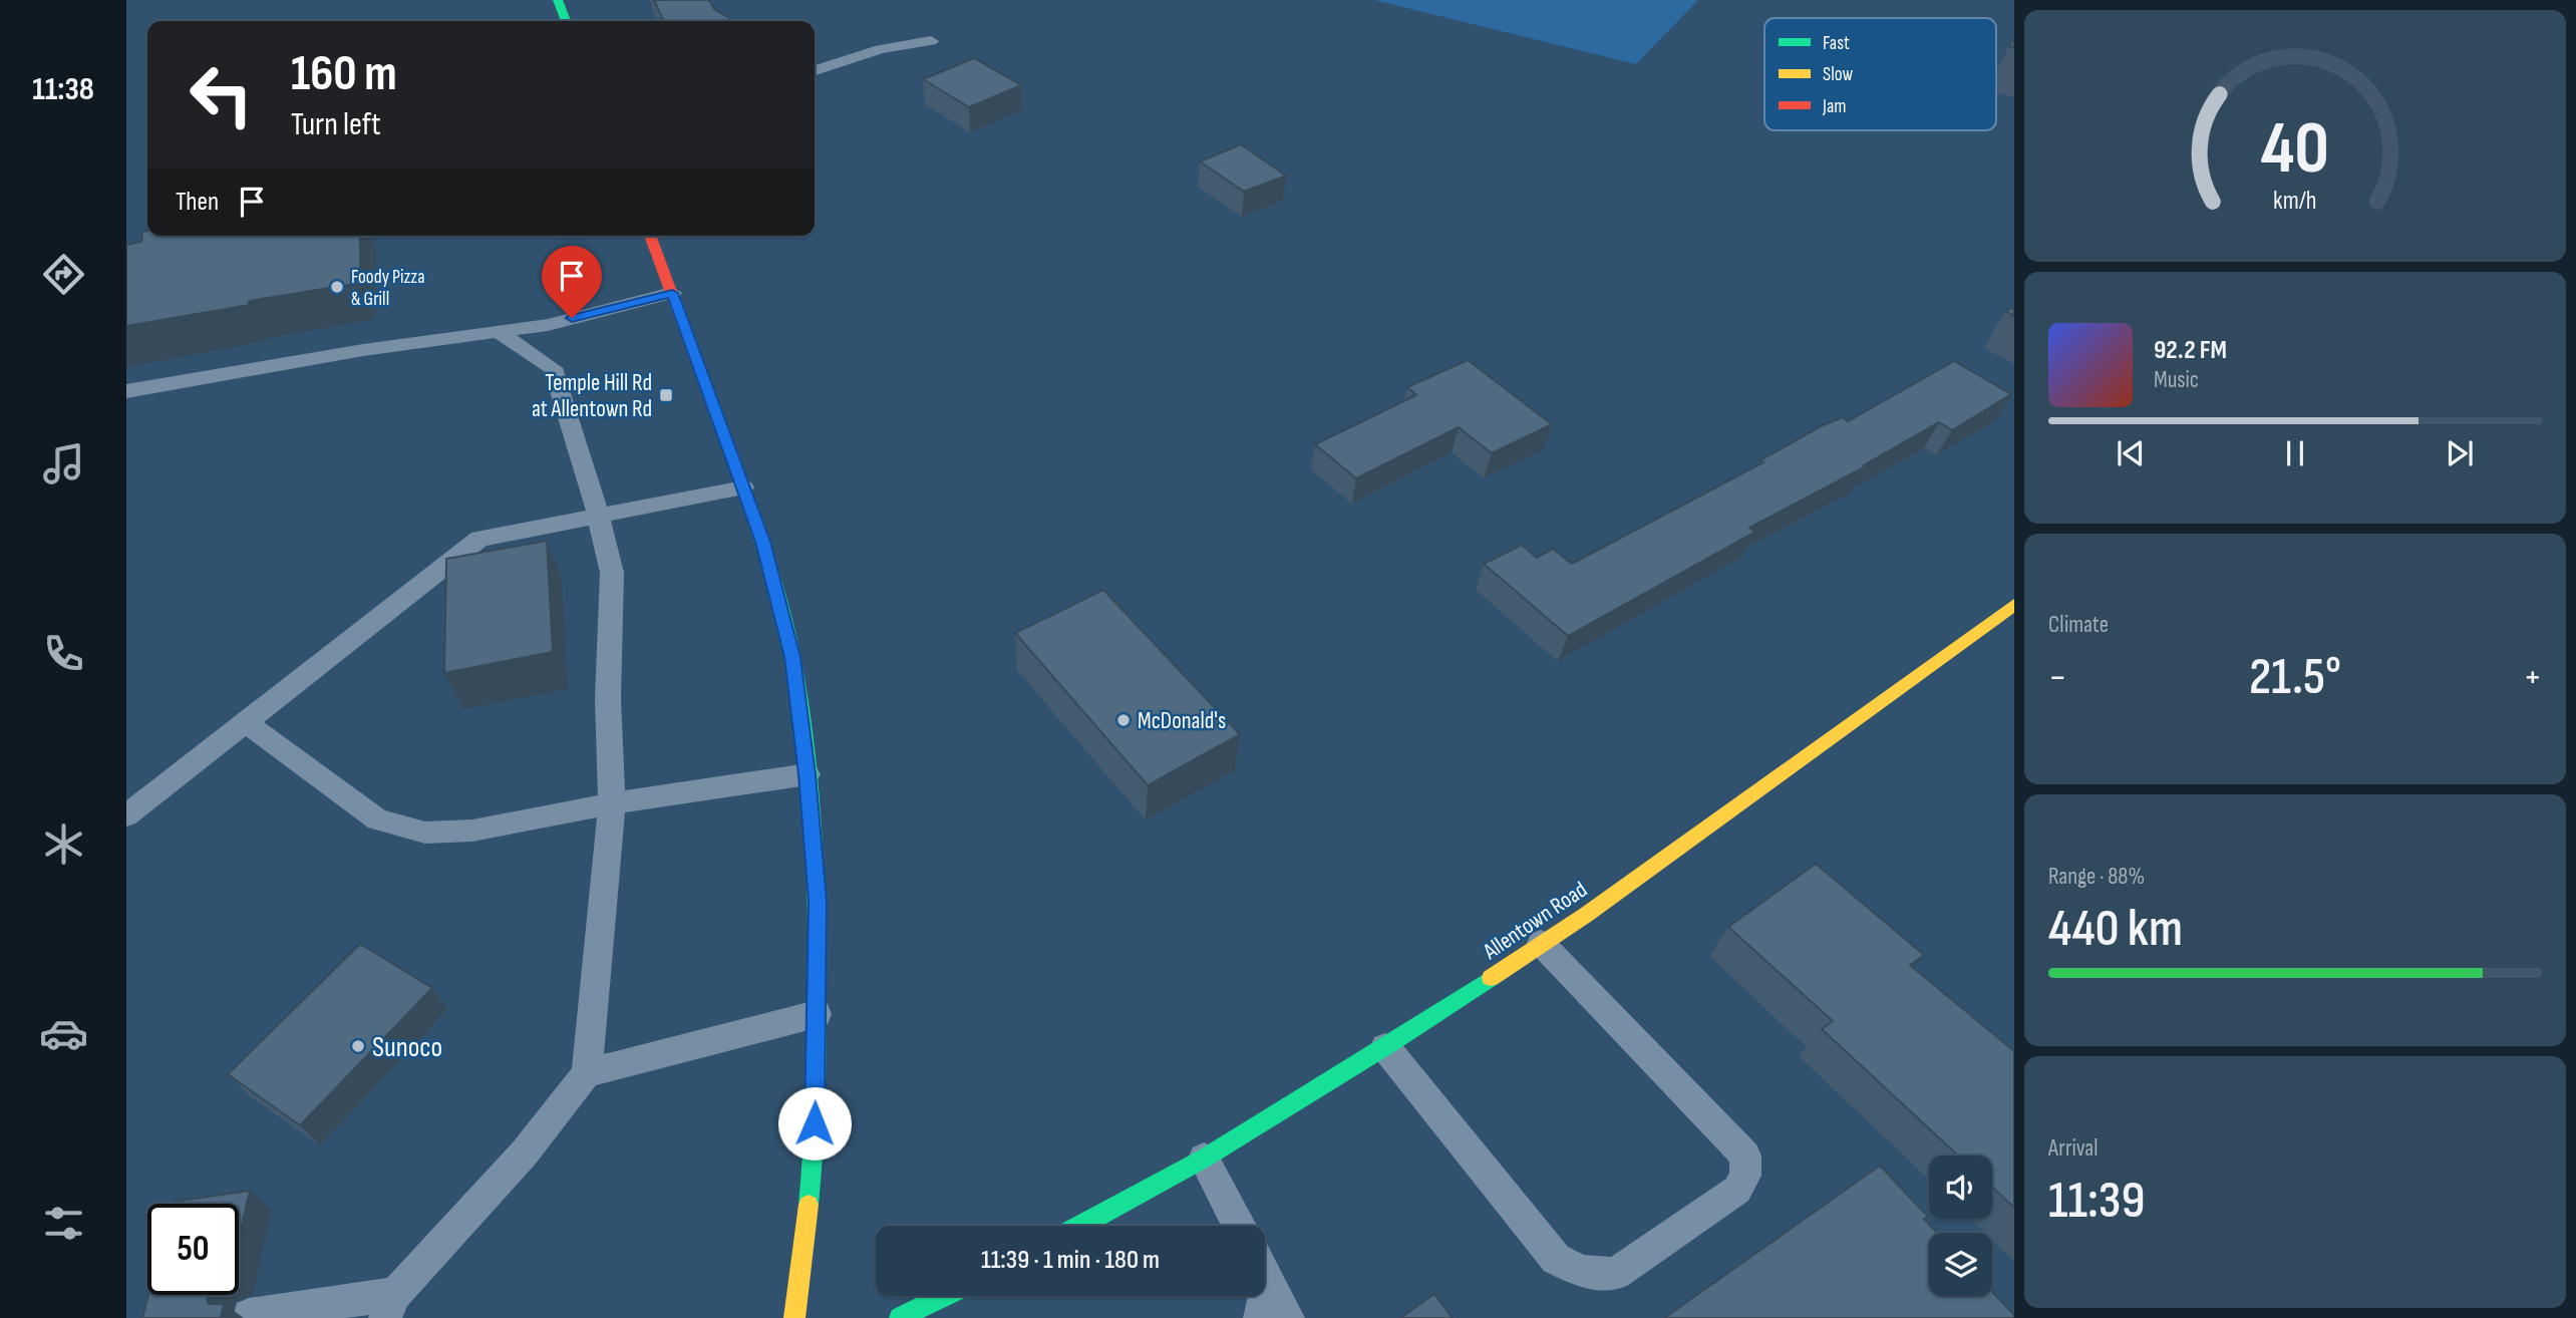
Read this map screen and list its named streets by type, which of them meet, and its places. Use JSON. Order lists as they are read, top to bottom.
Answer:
{
  "streets": {
    "main road": ["Allentown Road"]
  },
  "places": {
    "other": ["Foody Pizza & Grill", "McDonald's", "Sunoco"],
    "transit": ["Temple Hill Rd at Allentown Rd"]
  },
  "legend": ["Fast", "Slow", "Jam"],
  "page": {
    "tabs": "11:38",
    "turn": ["160 m", "Turn left"],
    "then": "Then",
    "song": ["92.2 FM", "Music"],
    "tile": [
      "Climate",
      ["Range · 88%", "440 km"],
      ["Arrival", "11:39"]
    ],
    "heat": ["−", "21.5°", "+"],
    "limit": "50",
    "trip": "11:39 · 1 min · 180 m",
    "gauge": ["40", "km/h"]
  }
}
